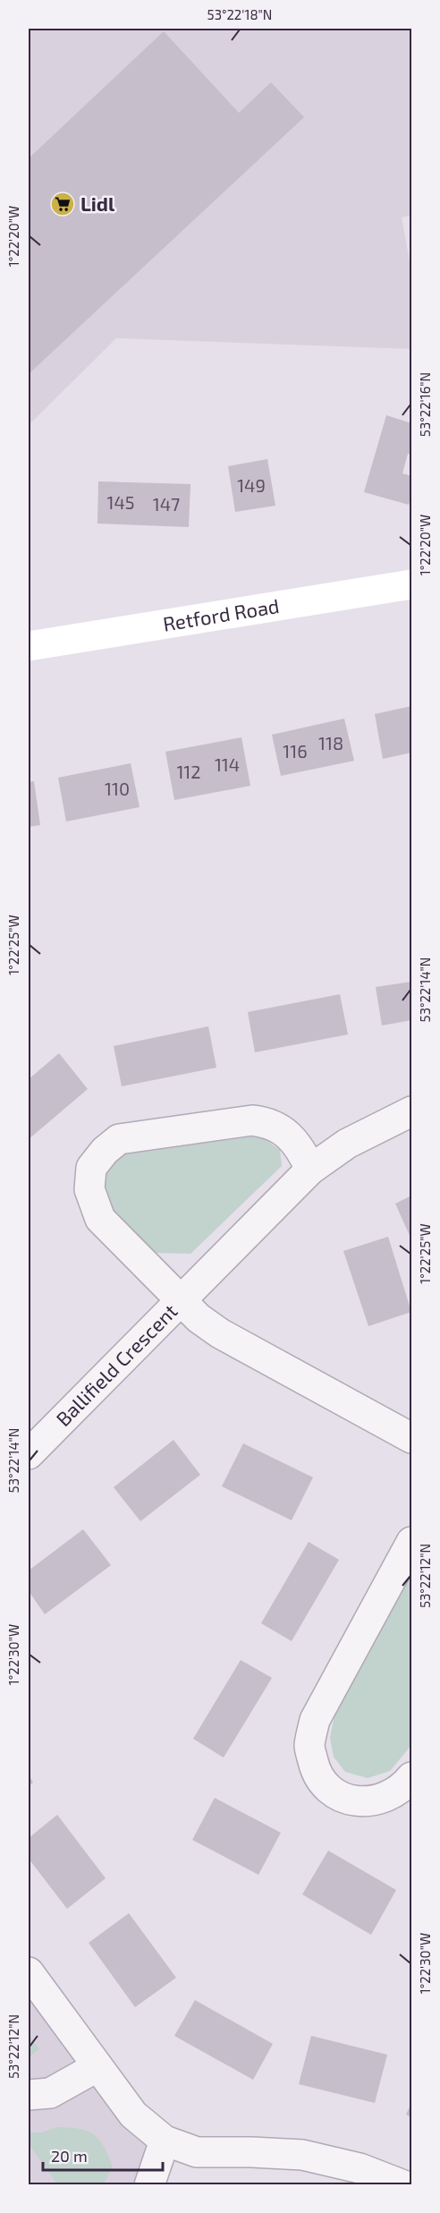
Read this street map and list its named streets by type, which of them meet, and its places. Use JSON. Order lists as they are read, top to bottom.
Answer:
{
  "streets": {
    "main road": ["Retford Road"],
    "street": ["Ballifield Crescent"]
  },
  "places": {
    "supermarket": ["Lidl"]
  },
  "house_numbers": [
    "149",
    "145",
    "147",
    "118",
    "116",
    "114",
    "112",
    "110"
  ],
  "scale_bar": "20 m",
  "coordinates": [
    "53°22'18\"N",
    "1°22'20\"W",
    "53°22'16\"N",
    "1°22'25\"W",
    "53°22'14\"N",
    "53°22'12\"N",
    "1°22'30\"W"
  ]
}
